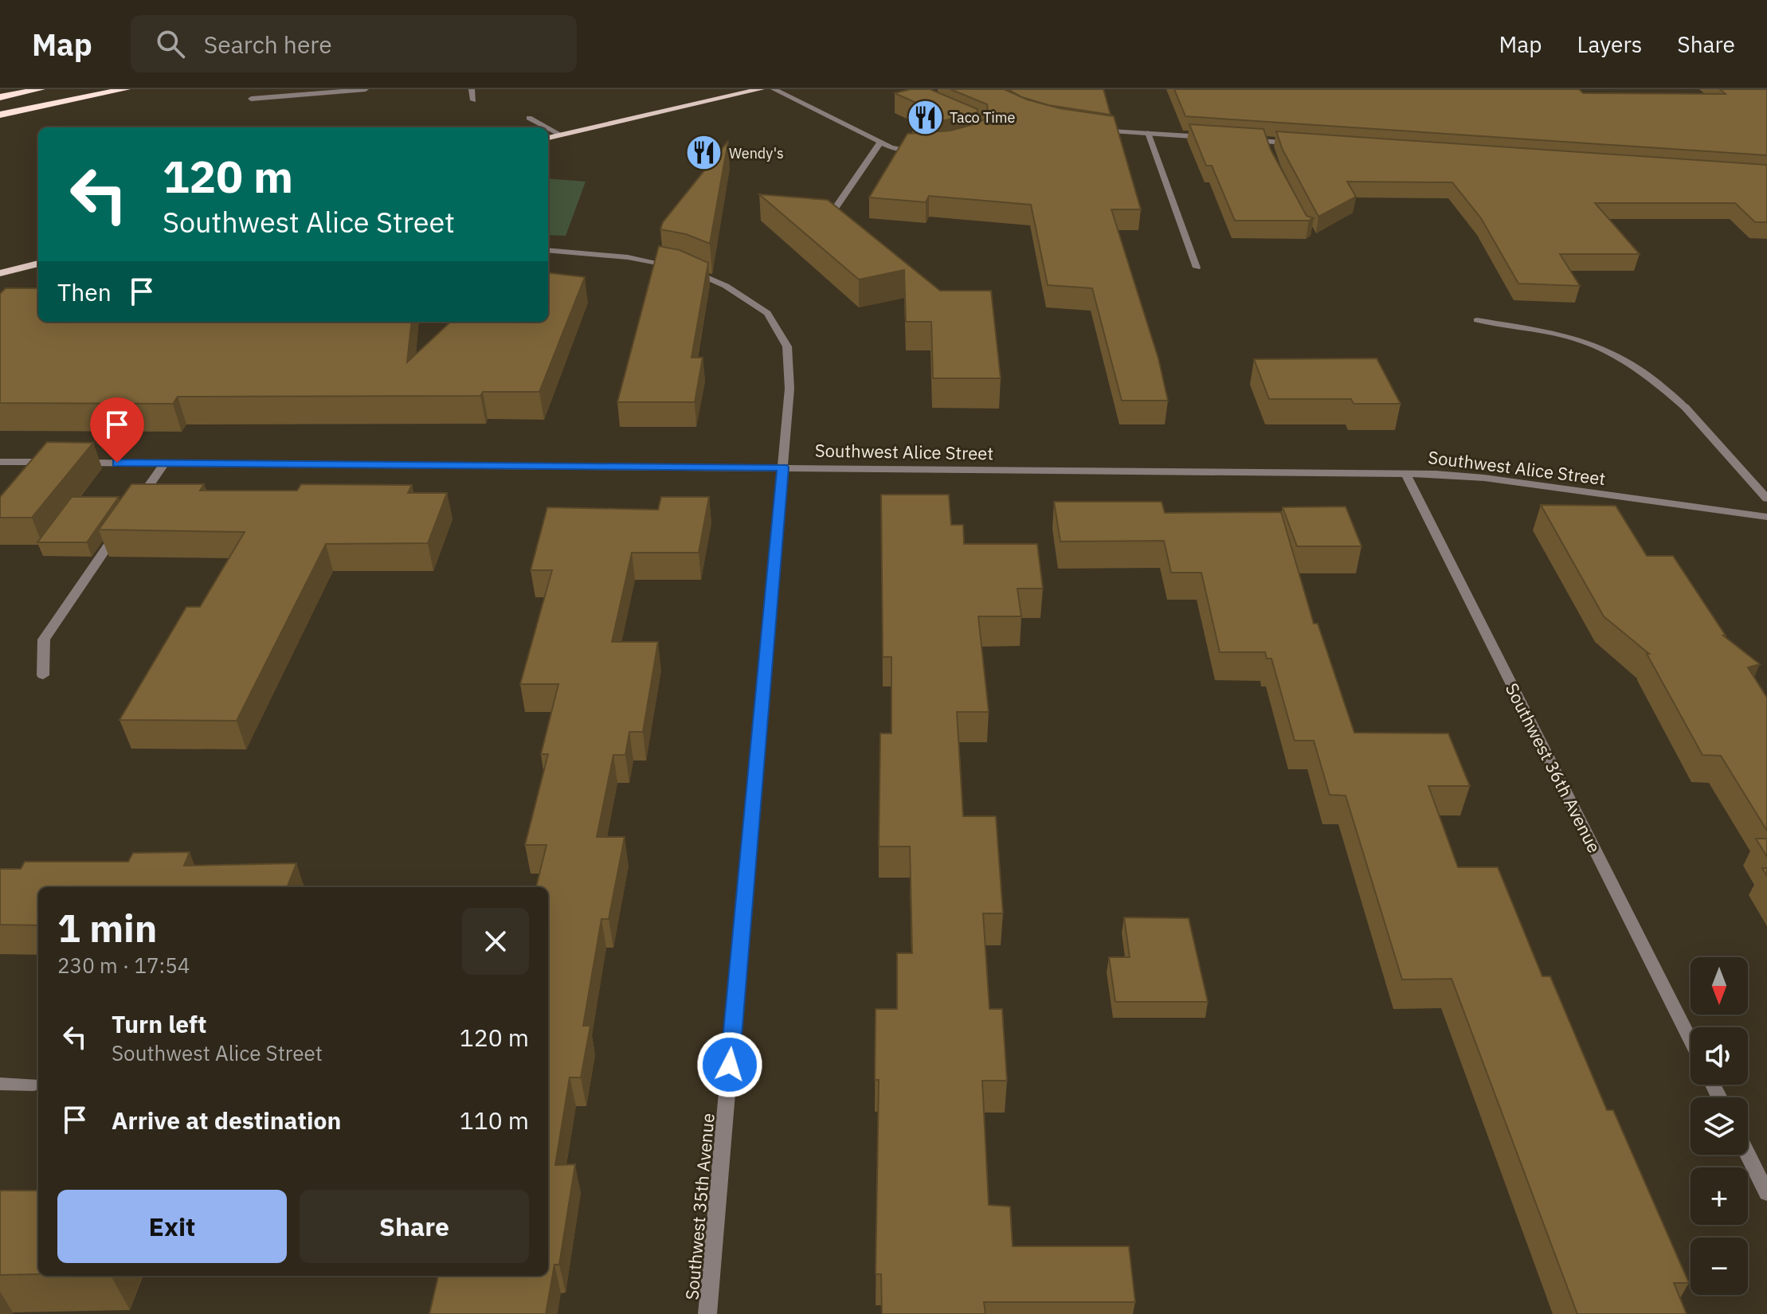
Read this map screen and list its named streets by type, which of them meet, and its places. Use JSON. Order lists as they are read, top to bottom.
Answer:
{
  "streets": {
    "street": ["Southwest Alice Street", "Southwest 36th Avenue", "Southwest 35th Avenue"]
  },
  "crossings": [
    ["Southwest Alice Street", "Southwest 36th Avenue"],
    ["Southwest Alice Street", "Southwest 35th Avenue"]
  ],
  "places": {
    "restaurant": ["Taco Time", "Wendy's"]
  },
  "north": "bottom",
  "page": {
    "header": "Map",
    "search": "Search here",
    "nav": ["Map", "Layers", "Share"],
    "turn": ["120 m", "Southwest Alice Street"],
    "then": "Then",
    "heading": ["1 min", "230 m · 17:54"],
    "map_buttons": ["+", "−"],
    "list": [
      {
        "name": "Turn left",
        "note": "Southwest Alice Street",
        "value": "120 m"
      },
      {
        "name": "Arrive at destination",
        "value": "110 m"
      }
    ],
    "buttons": ["Exit", "Share"]
  }
}
